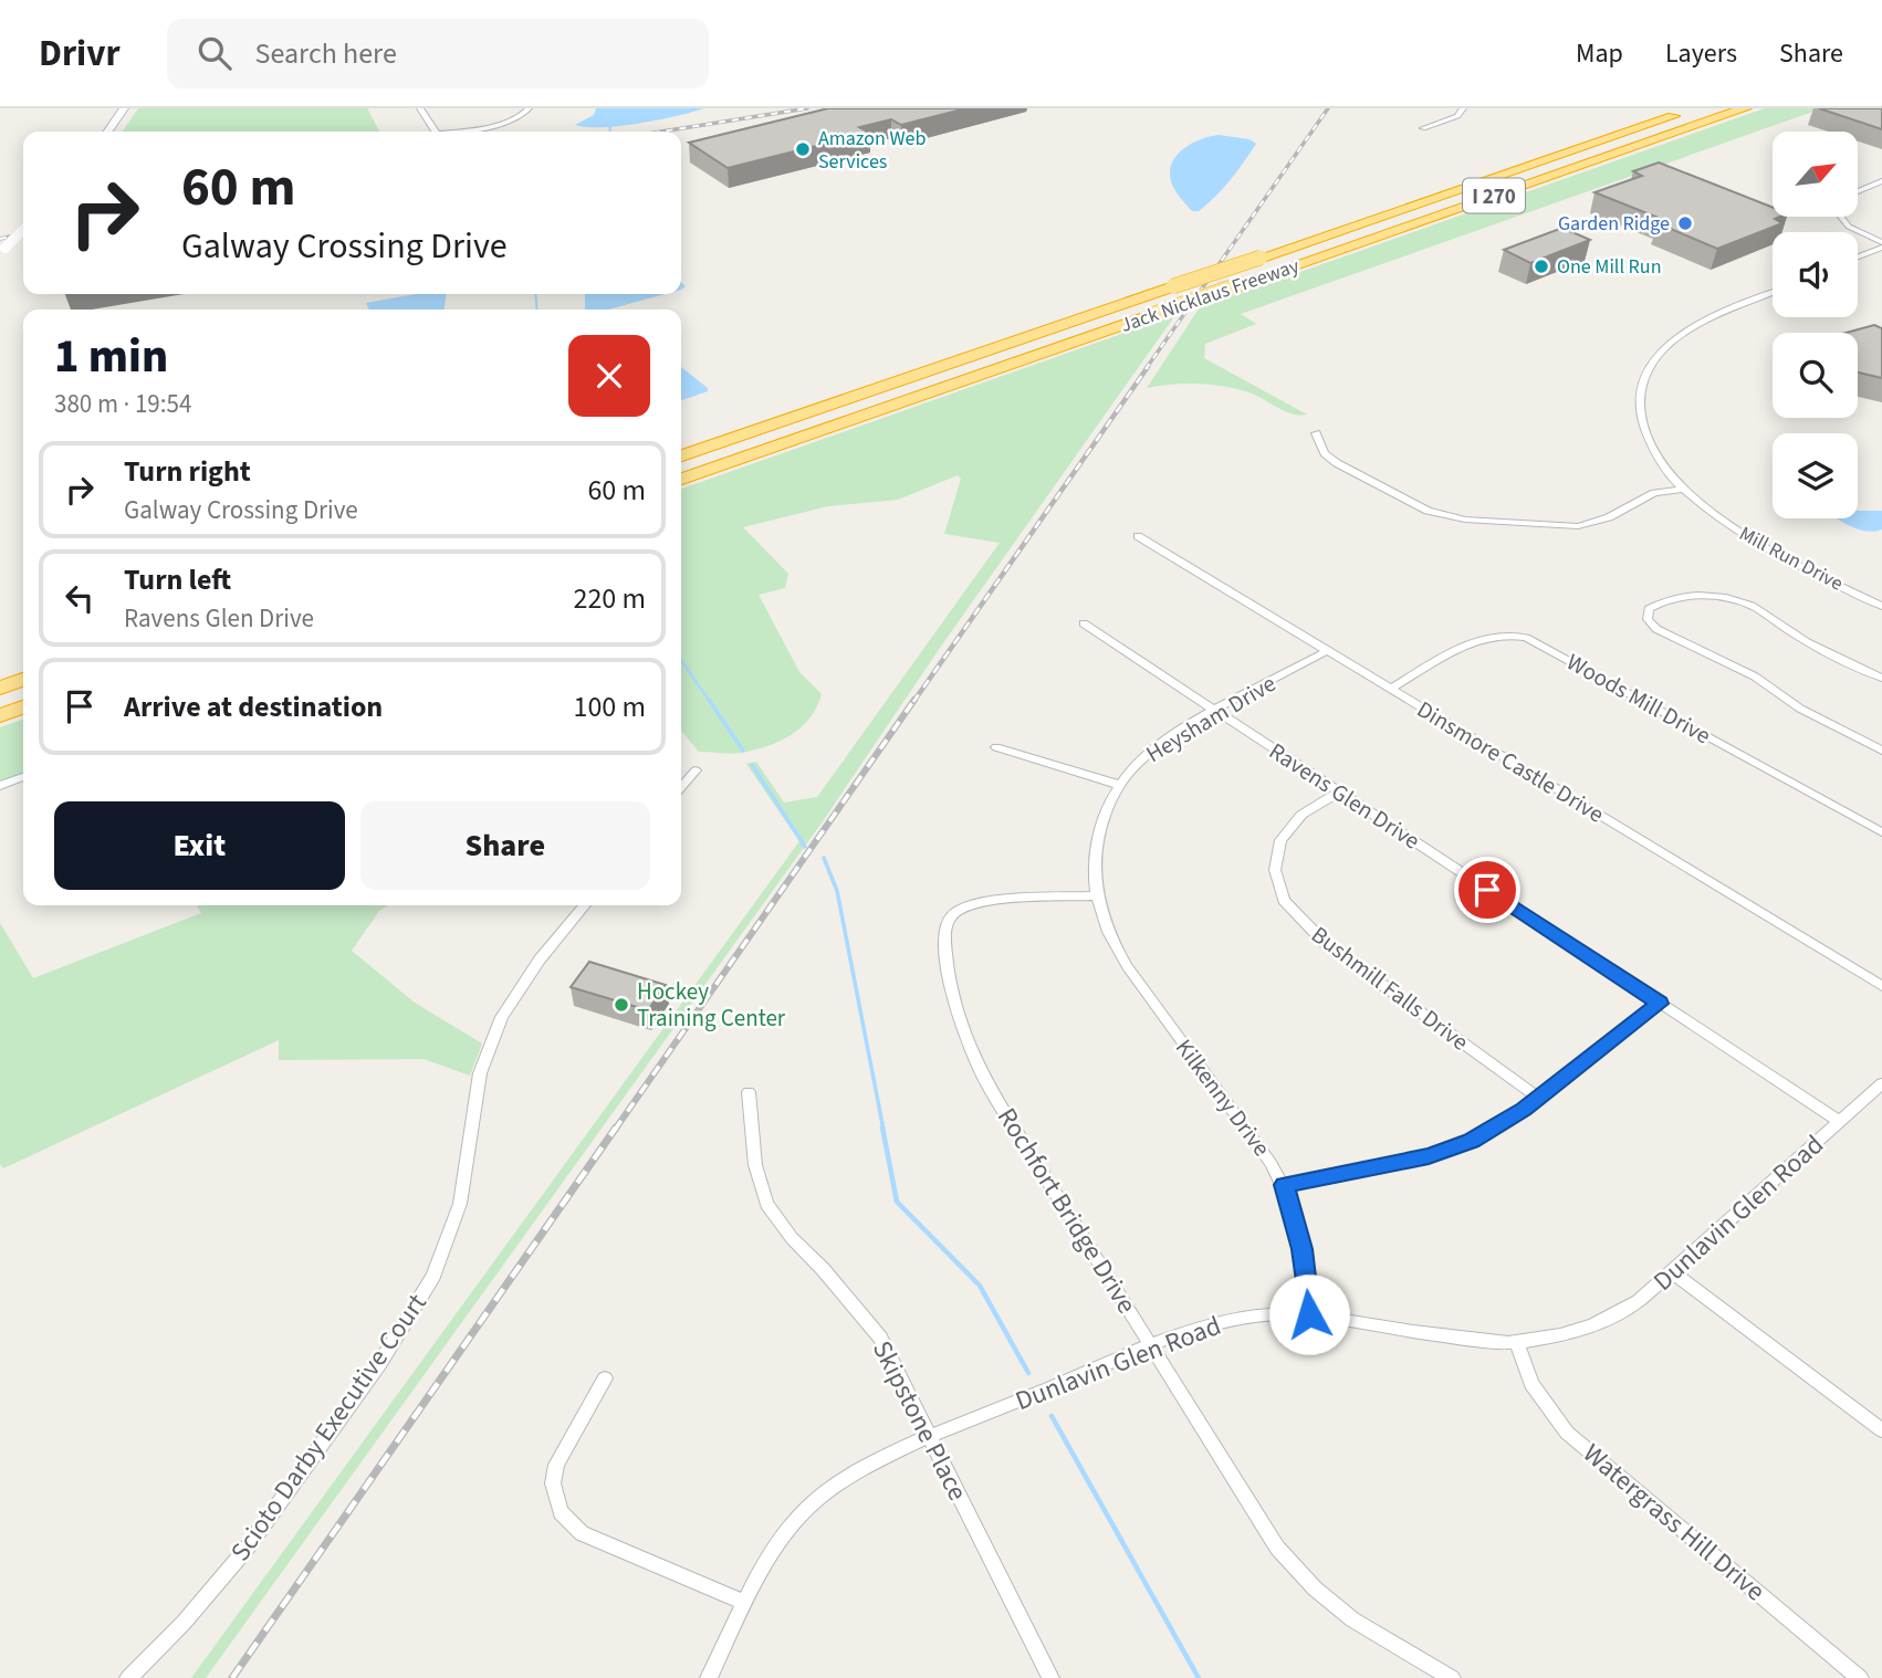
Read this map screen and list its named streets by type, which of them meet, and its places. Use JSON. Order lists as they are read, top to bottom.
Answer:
{
  "streets": {
    "highway": ["I 270", "Jack Nicklaus Freeway"],
    "street": [
      "Mill Run Drive",
      "Woods Mill Drive",
      "Heysham Drive",
      "Dinsmore Castle Drive",
      "Ravens Glen Drive",
      "Bushmill Falls Drive",
      "Kilkenny Drive",
      "Rochfort Bridge Drive",
      "Dunlavin Glen Road",
      "Skipstone Place",
      "Scioto Darby Executive Court",
      "Watergrass Hill Drive"
    ]
  },
  "crossings": [
    ["Woods Mill Drive", "Dinsmore Castle Drive"],
    ["Heysham Drive", "Dinsmore Castle Drive"],
    ["Heysham Drive", "Ravens Glen Drive"],
    ["Heysham Drive", "Kilkenny Drive"],
    ["Heysham Drive", "Rochfort Bridge Drive"],
    ["Ravens Glen Drive", "Bushmill Falls Drive"],
    ["Ravens Glen Drive", "Dunlavin Glen Road"],
    ["Kilkenny Drive", "Rochfort Bridge Drive"],
    ["Kilkenny Drive", "Dunlavin Glen Road"],
    ["Rochfort Bridge Drive", "Dunlavin Glen Road"],
    ["Dunlavin Glen Road", "Skipstone Place"],
    ["Dunlavin Glen Road", "Watergrass Hill Drive"]
  ],
  "places": [
    "Amazon Web Services",
    "Garden Ridge",
    "One Mill Run",
    "Hockey Training Center"
  ],
  "north": "top right",
  "page": {
    "header": "Drivr",
    "search": "Search here",
    "nav": ["Map", "Layers", "Share"],
    "turn": ["60 m", "Galway Crossing Drive"],
    "heading": ["1 min", "380 m · 19:54"],
    "list": [
      {
        "name": "Turn right",
        "note": "Galway Crossing Drive",
        "value": "60 m"
      },
      {
        "name": "Turn left",
        "note": "Ravens Glen Drive",
        "value": "220 m"
      },
      {
        "name": "Arrive at destination",
        "value": "100 m"
      }
    ],
    "buttons": ["Exit", "Share"]
  }
}
